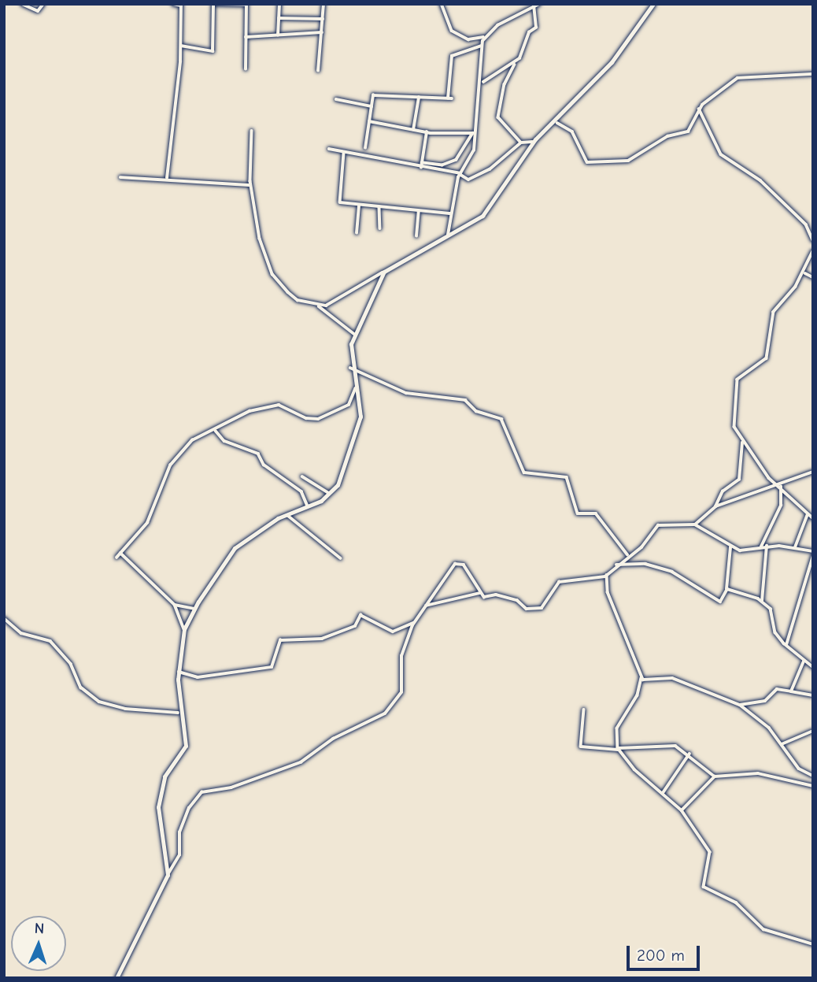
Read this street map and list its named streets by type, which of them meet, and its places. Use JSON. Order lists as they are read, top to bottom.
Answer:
{
  "scale_bar": "200 m",
  "north": "top"
}
